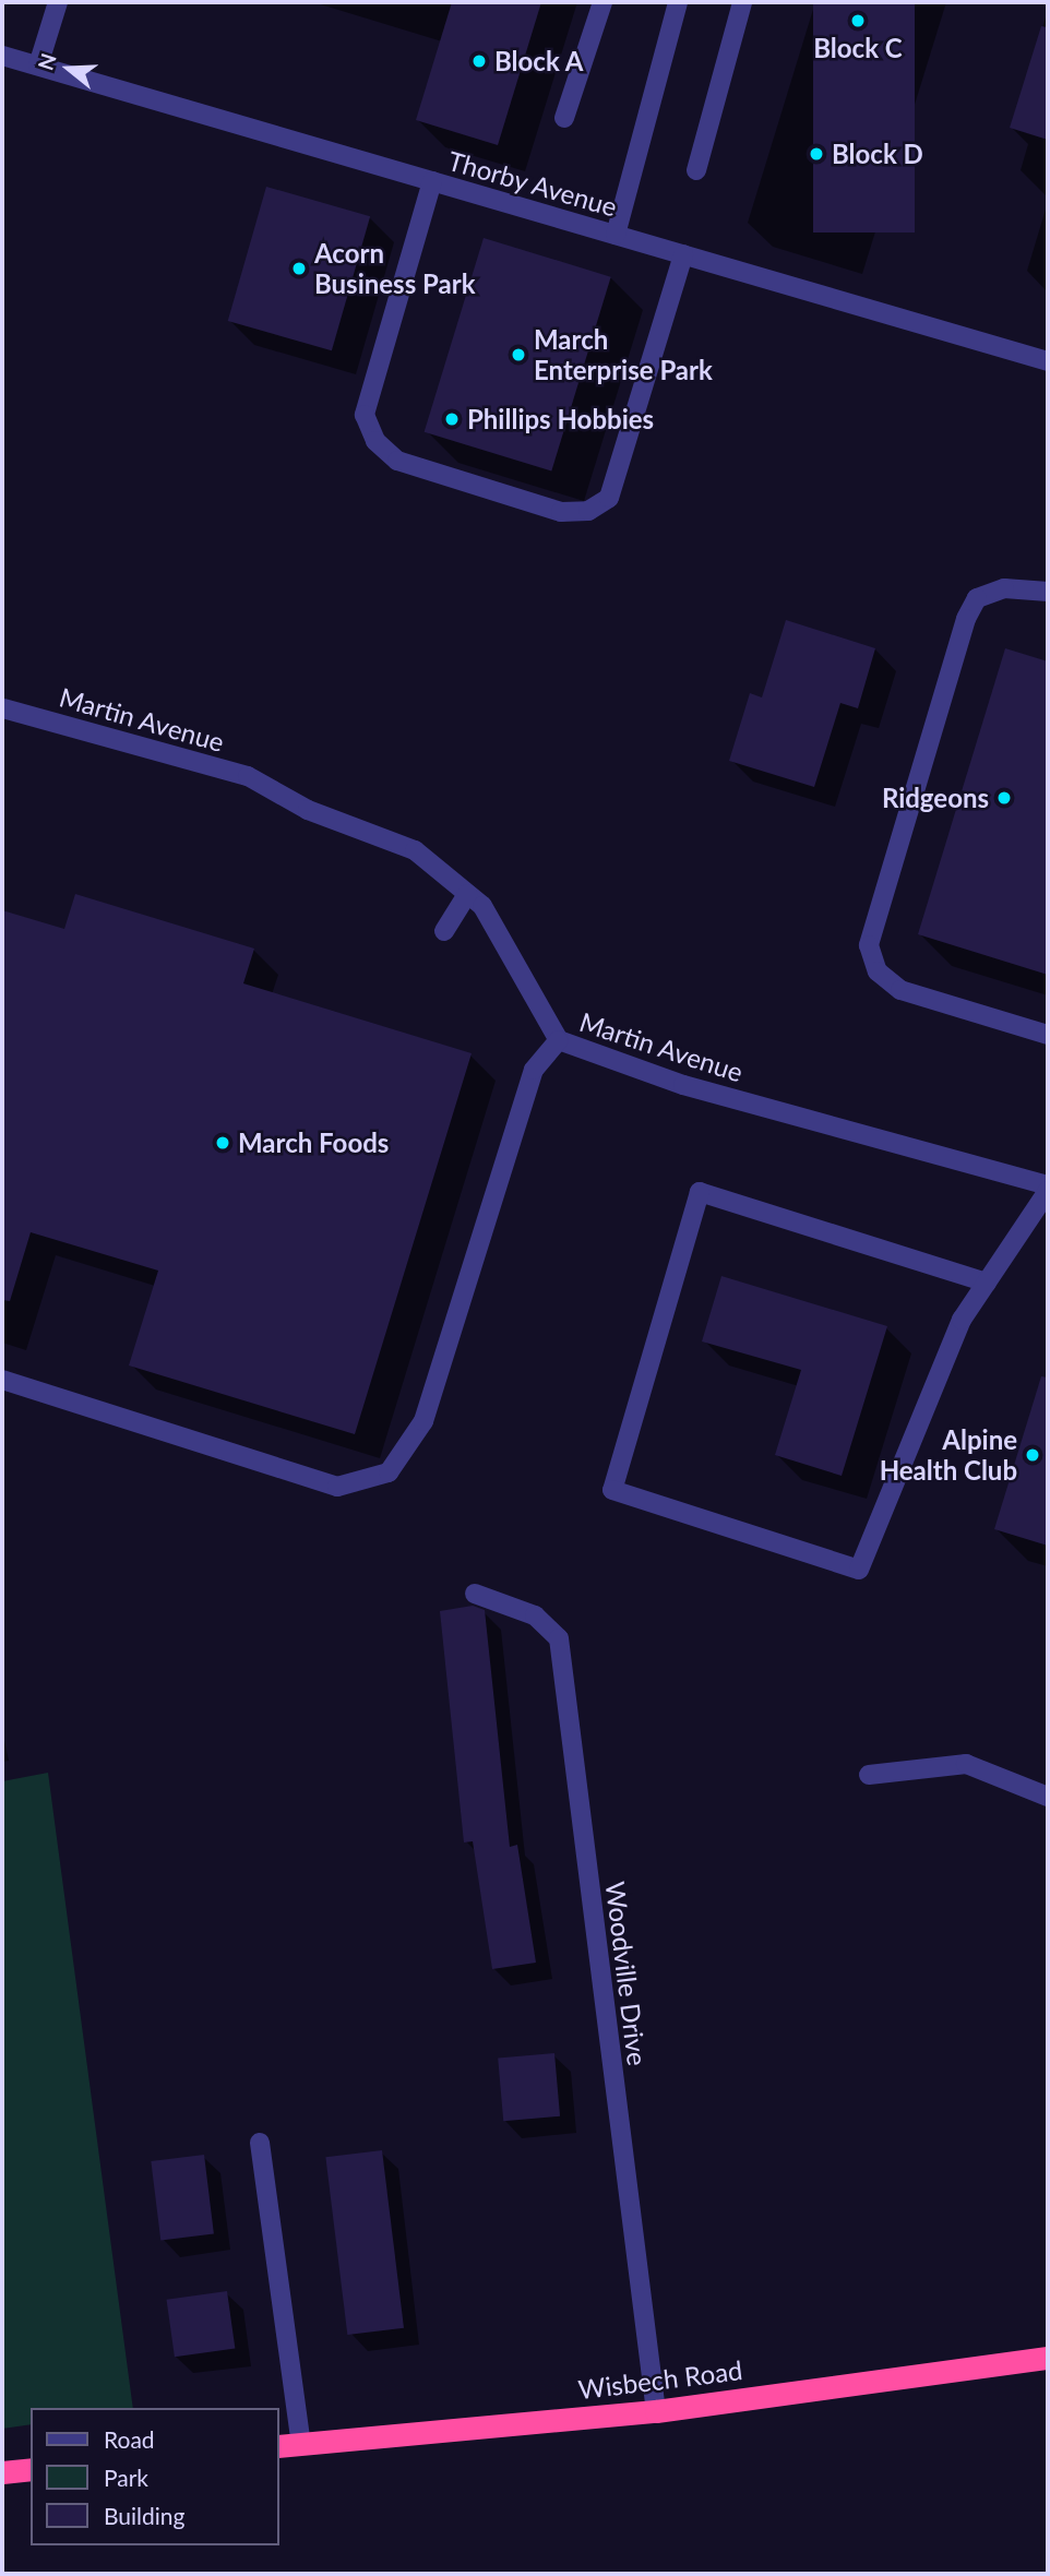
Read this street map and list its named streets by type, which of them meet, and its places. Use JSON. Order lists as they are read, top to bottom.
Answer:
{
  "streets": {
    "highway": ["Wisbech Road"],
    "street": ["Thorby Avenue", "Martin Avenue", "Woodville Drive"]
  },
  "crossings": [
    ["Woodville Drive", "Wisbech Road"]
  ],
  "places": [
    "Block C",
    "Block A",
    "Block D",
    "Acorn Business Park",
    "March Enterprise Park",
    "Phillips Hobbies",
    "Ridgeons",
    "March Foods",
    "Alpine Health Club"
  ],
  "legend": ["Road", "Park", "Building"],
  "north": "left"
}
